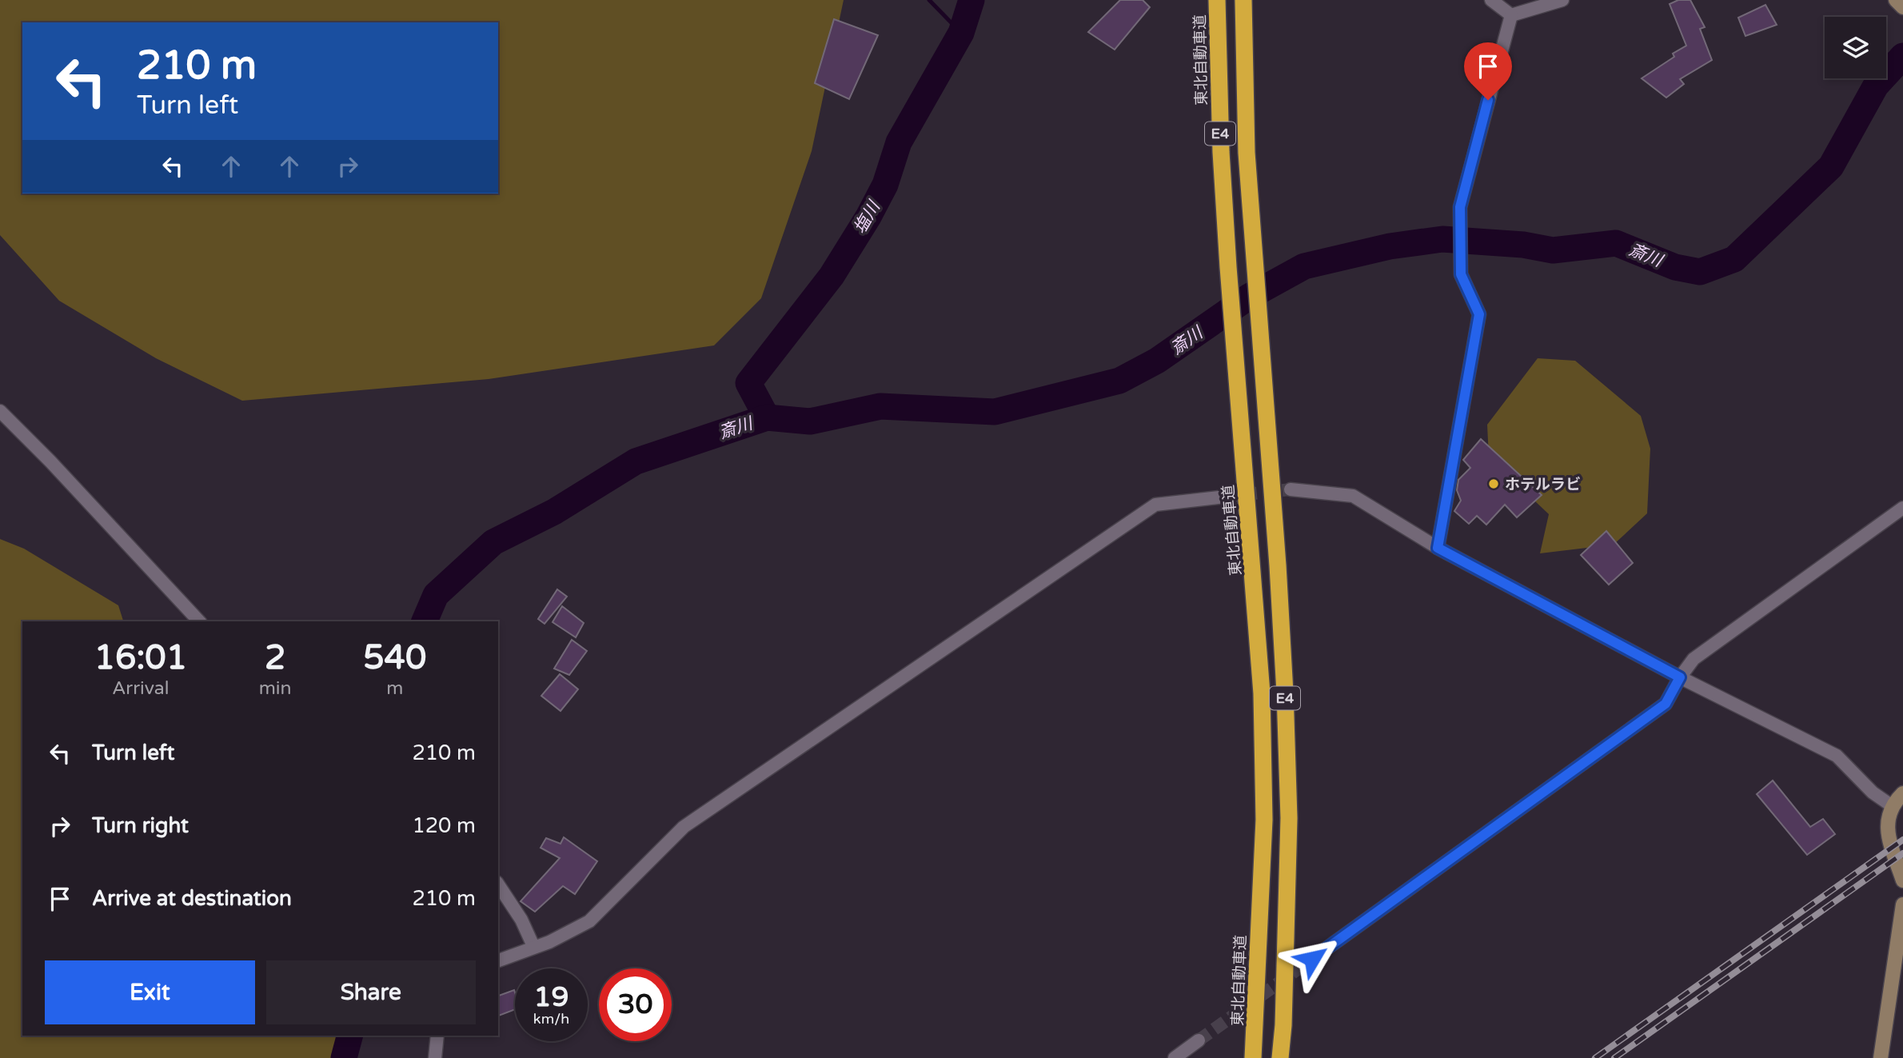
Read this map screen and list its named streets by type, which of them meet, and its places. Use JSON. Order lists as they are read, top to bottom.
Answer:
{
  "streets": {
    "highway": ["東北自動車道", "E4"]
  },
  "water": ["塩川", "斎川"],
  "places": ["ホテルラビ"],
  "page": {
    "turn": ["210 m", "Turn left"],
    "eta": [
      "16:01",
      "Arrival",
      "2",
      "min",
      "540",
      "m"
    ],
    "list": [
      {
        "name": "Turn left",
        "value": "210 m"
      },
      {
        "name": "Turn right",
        "value": "120 m"
      },
      {
        "name": "Arrive at destination",
        "value": "210 m"
      }
    ],
    "buttons": ["Exit", "Share"],
    "speed": "19 km/h",
    "limit": "30"
  }
}
